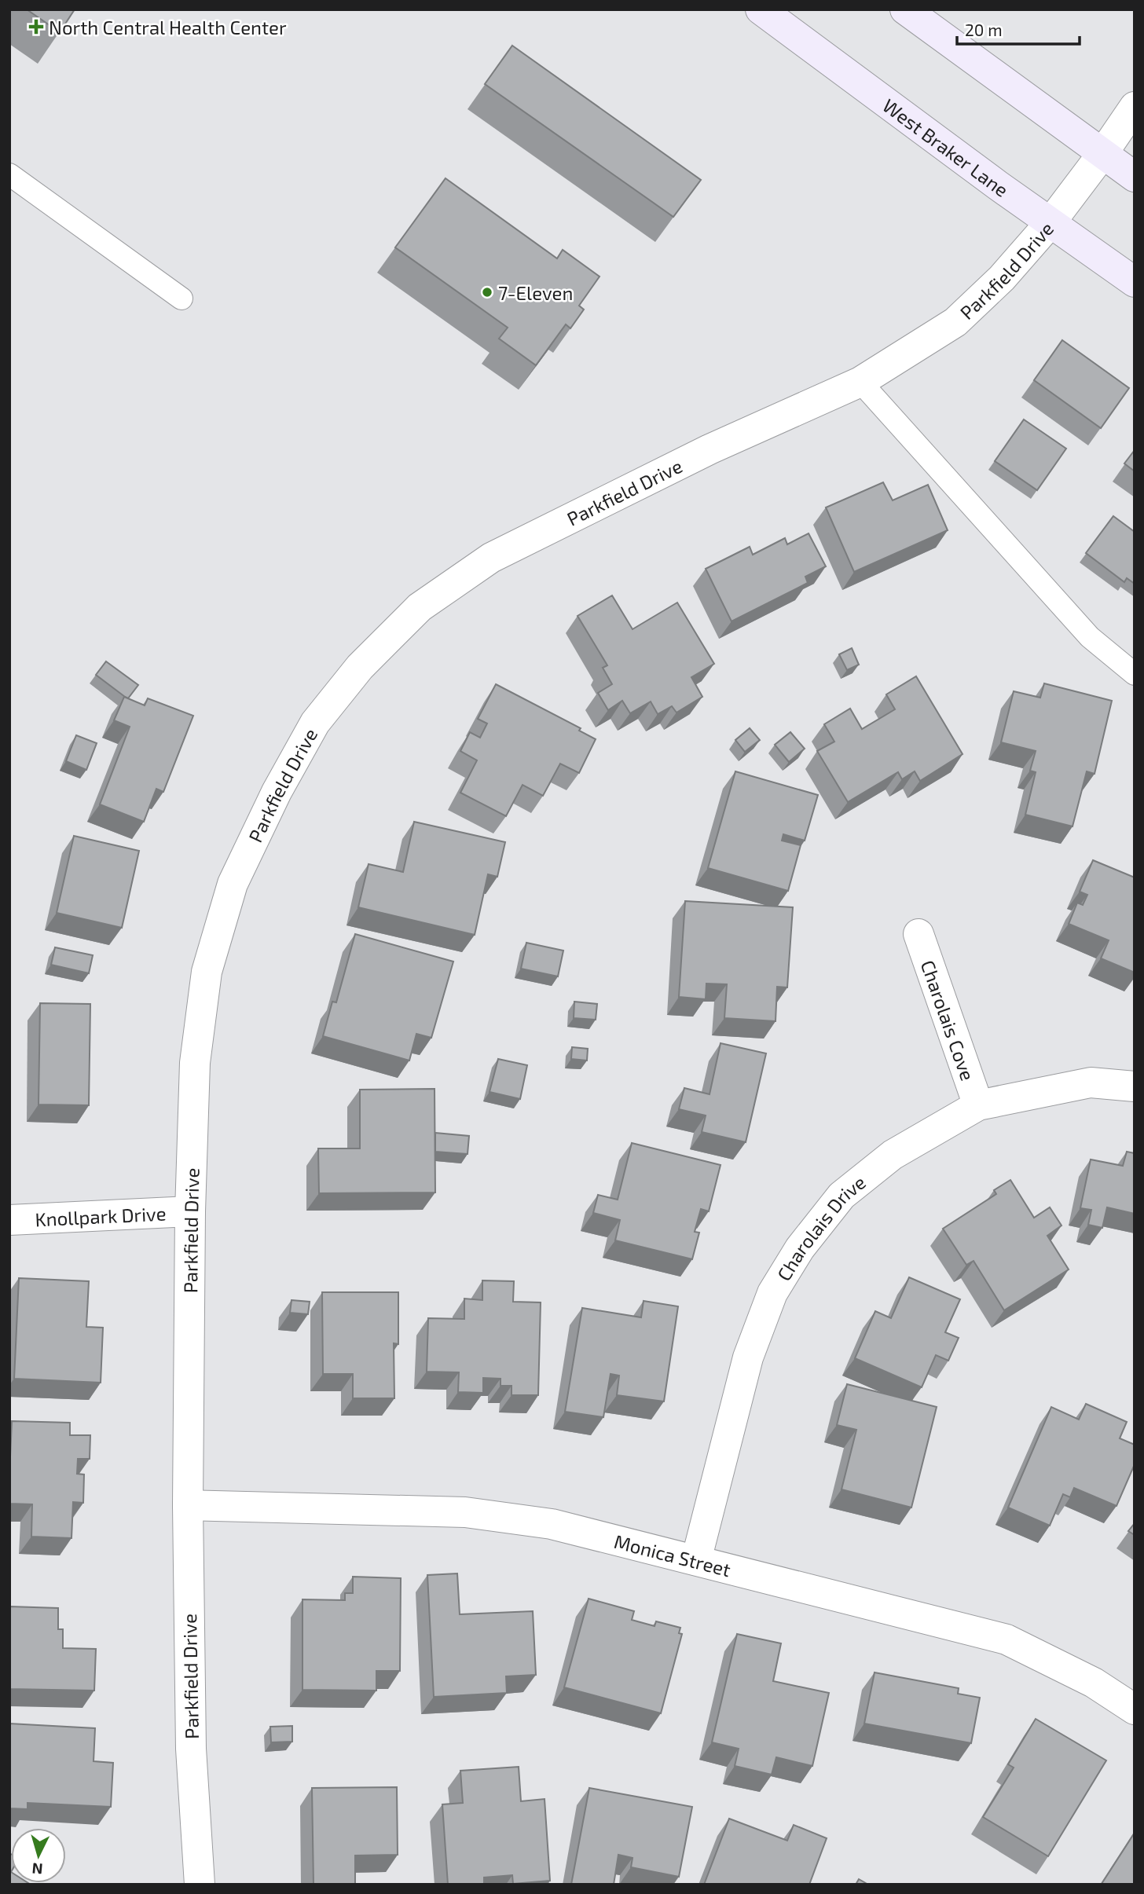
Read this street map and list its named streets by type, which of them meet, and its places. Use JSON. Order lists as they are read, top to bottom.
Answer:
{
  "streets": {
    "main road": ["West Braker Lane"],
    "street": [
      "Parkfield Drive",
      "Charolais Cove",
      "Knollpark Drive",
      "Charolais Drive",
      "Monica Street"
    ]
  },
  "crossings": [
    ["West Braker Lane", "Parkfield Drive"],
    ["Parkfield Drive", "Knollpark Drive"],
    ["Parkfield Drive", "Monica Street"],
    ["Charolais Cove", "Charolais Drive"],
    ["Charolais Drive", "Monica Street"]
  ],
  "places": {
    "health": ["North Central Health Center"],
    "other": ["7-Eleven"]
  },
  "scale_bar": "20 m",
  "north": "bottom"
}
